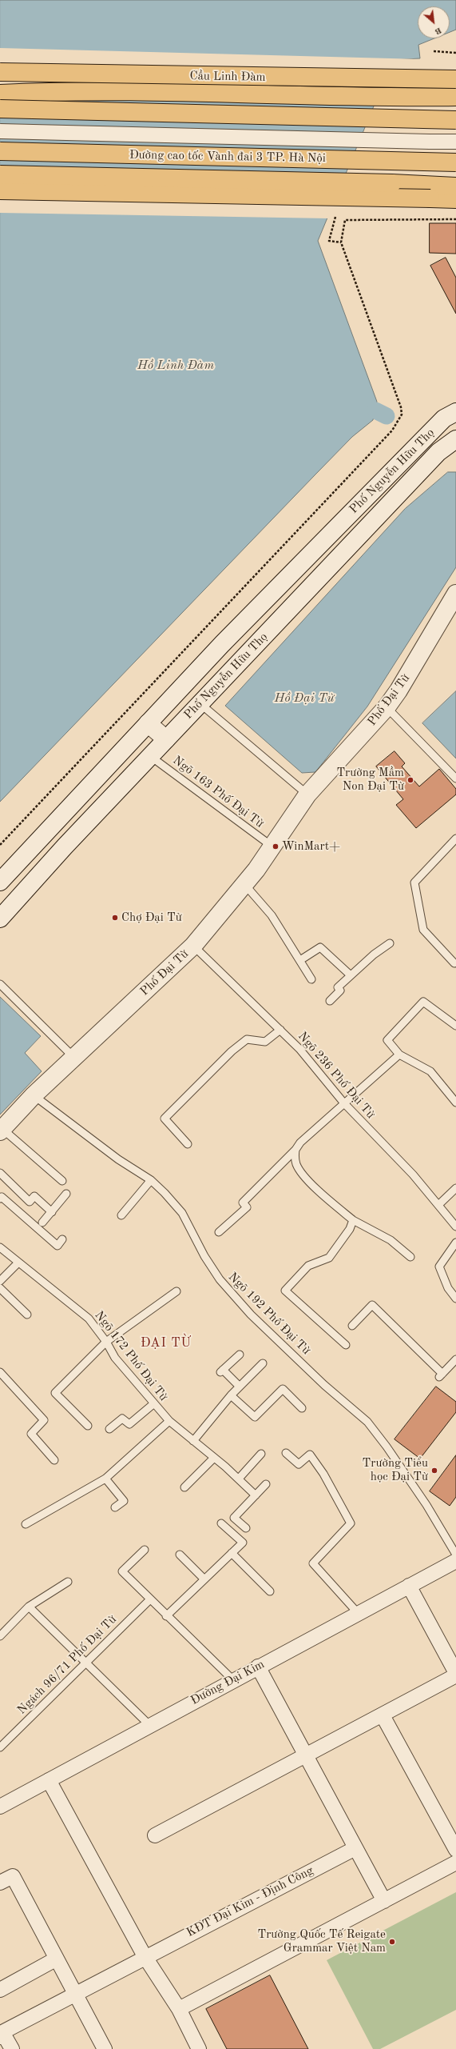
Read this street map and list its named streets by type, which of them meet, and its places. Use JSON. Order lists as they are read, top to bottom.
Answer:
{
  "streets": {
    "main road": [
      "Cầu Linh Đàm",
      "Đường cao tốc Vành đai 3 TP. Hà Nội",
      "Phố Nguyễn Hữu Thọ",
      "Phố Đại Từ"
    ],
    "street": ["Đường Đại Kim", "KĐT Đại Kim - Định Công"],
    "lane": [
      "Ngõ 163 Phố Đại Từ",
      "Ngõ 236 Phố Đại Từ",
      "Ngõ 192 Phố Đại Từ",
      "Ngõ 172 Phố Đại Từ",
      "Ngách 96/71 Phố Đại Từ"
    ]
  },
  "crossings": [
    ["Phố Nguyễn Hữu Thọ", "Ngõ 163 Phố Đại Từ"],
    ["Phố Đại Từ", "Ngõ 163 Phố Đại Từ"],
    ["Phố Đại Từ", "Ngõ 236 Phố Đại Từ"],
    ["Phố Đại Từ", "Ngõ 192 Phố Đại Từ"]
  ],
  "districts": ["ĐẠI TỪ"],
  "water": ["Hồ Linh Đàm", "Hồ Đại Từ"],
  "places": [
    "Trường Mầm Non Đại Từ",
    "WinMart+",
    "Chợ Đại Từ",
    "Trường Tiểu học Đại Từ",
    "Trường Quốc Tế Reigate Grammar Việt Nam"
  ],
  "north": "bottom right"
}
